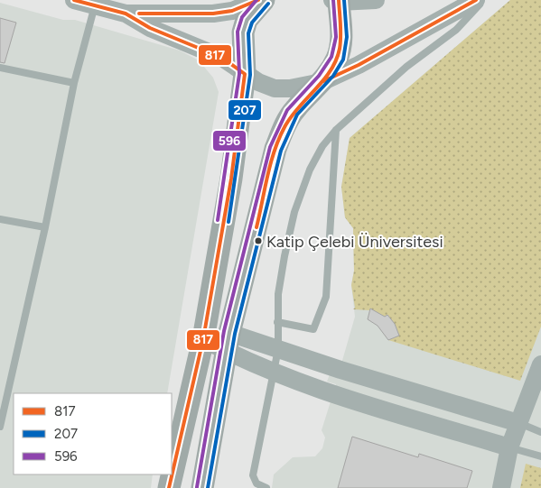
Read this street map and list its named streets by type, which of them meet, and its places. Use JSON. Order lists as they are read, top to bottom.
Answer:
{
  "places": ["Katip Çelebi Üniversitesi"],
  "lines": ["transit line 817", "transit line 207", "transit line 596"],
  "legend": ["817", "207", "596"]
}
